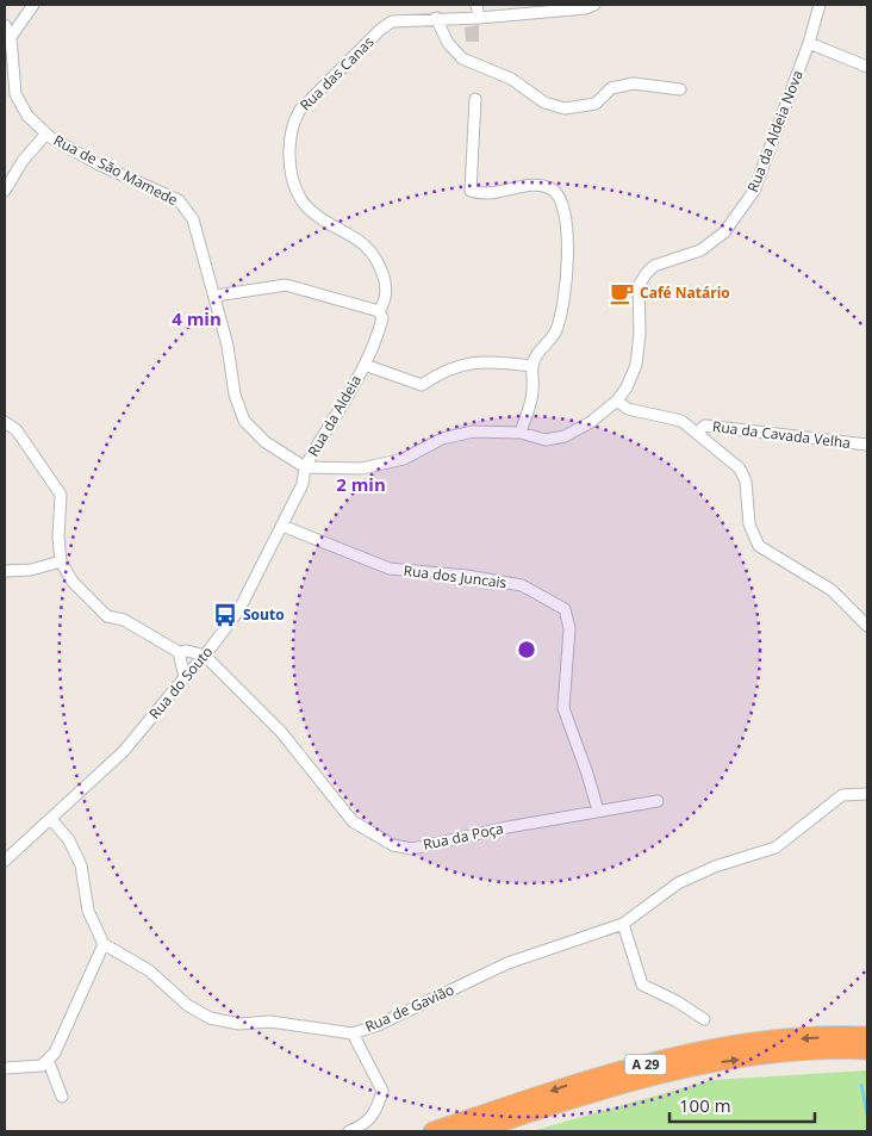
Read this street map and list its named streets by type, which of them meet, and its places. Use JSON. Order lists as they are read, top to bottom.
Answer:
{
  "streets": {
    "highway": ["A 29"],
    "street": [
      "Rua das Canas",
      "Rua da Aldeia Nova",
      "Rua de São Mamede",
      "Rua da Aldeia",
      "Rua da Cavada Velha",
      "Rua dos Juncais",
      "Rua do Souto",
      "Rua da Poça",
      "Rua de Gavião"
    ]
  },
  "crossings": [
    ["Rua das Canas", "Rua da Aldeia"],
    ["Rua da Aldeia Nova", "Rua de São Mamede"],
    ["Rua da Aldeia Nova", "Rua da Aldeia"],
    ["Rua da Aldeia Nova", "Rua da Cavada Velha"],
    ["Rua da Aldeia Nova", "Rua do Souto"],
    ["Rua de São Mamede", "Rua da Aldeia"],
    ["Rua de São Mamede", "Rua do Souto"],
    ["Rua da Aldeia", "Rua do Souto"],
    ["Rua dos Juncais", "Rua do Souto"],
    ["Rua dos Juncais", "Rua da Poça"],
    ["Rua do Souto", "Rua da Poça"]
  ],
  "places": {
    "cafe": ["Café Natário"],
    "bus stop": ["Souto"]
  },
  "scale_bar": "100 m",
  "rings": ["4 min", "2 min"]
}
